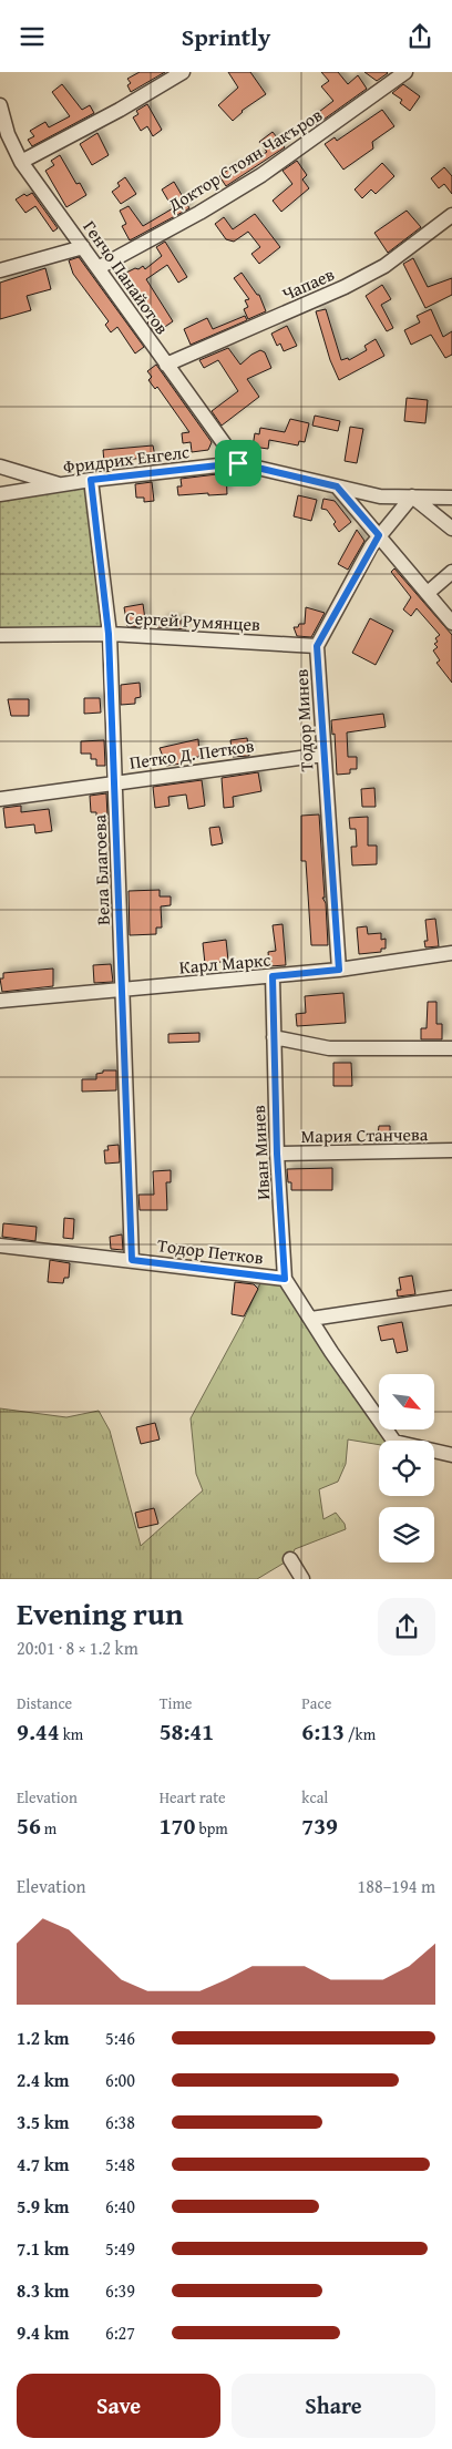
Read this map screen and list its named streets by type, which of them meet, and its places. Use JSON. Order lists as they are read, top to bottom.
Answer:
{
  "streets": {
    "street": [
      "Доктор Стоян Чакъров",
      "Генчо Панайотов",
      "Чапаев",
      "Фридрих Енгелс",
      "Сергей Румянцев",
      "Тодор Минев",
      "Петко Д. Петков",
      "Вела Благоева",
      "Карл Маркс",
      "Мария Станчева",
      "Иван Минев",
      "Тодор Петков"
    ]
  },
  "crossings": [
    ["Доктор Стоян Чакъров", "Генчо Панайотов"],
    ["Генчо Панайотов", "Чапаев"],
    ["Генчо Панайотов", "Фридрих Енгелс"],
    ["Фридрих Енгелс", "Тодор Минев"],
    ["Фридрих Енгелс", "Вела Благоева"],
    ["Сергей Румянцев", "Тодор Минев"],
    ["Сергей Румянцев", "Вела Благоева"],
    ["Тодор Минев", "Петко Д. Петков"],
    ["Тодор Минев", "Карл Маркс"],
    ["Петко Д. Петков", "Вела Благоева"],
    ["Вела Благоева", "Карл Маркс"],
    ["Вела Благоева", "Тодор Петков"],
    ["Карл Маркс", "Иван Минев"],
    ["Мария Станчева", "Иван Минев"],
    ["Иван Минев", "Тодор Петков"]
  ],
  "north": "bottom right",
  "page": {
    "header": "Sprintly",
    "heading": ["Evening run", "20:01 · 8 × 1.2 km"],
    "stats": [
      ["Distance", "9.44 km"],
      ["Time", "58:41"],
      ["Pace", "6:13 /km"],
      ["Elevation", "56 m"],
      ["Heart rate", "170 bpm"],
      ["kcal", "739"]
    ],
    "chart": ["Elevation", "188–194 m"],
    "list": [
      {
        "name": "1.2 km",
        "note": "5:46"
      },
      {
        "name": "2.4 km",
        "note": "6:00"
      },
      {
        "name": "3.5 km",
        "note": "6:38"
      },
      {
        "name": "4.7 km",
        "note": "5:48"
      },
      {
        "name": "5.9 km",
        "note": "6:40"
      },
      {
        "name": "7.1 km",
        "note": "5:49"
      },
      {
        "name": "8.3 km",
        "note": "6:39"
      },
      {
        "name": "9.4 km",
        "note": "6:27"
      }
    ],
    "buttons": ["Save", "Share"]
  }
}
